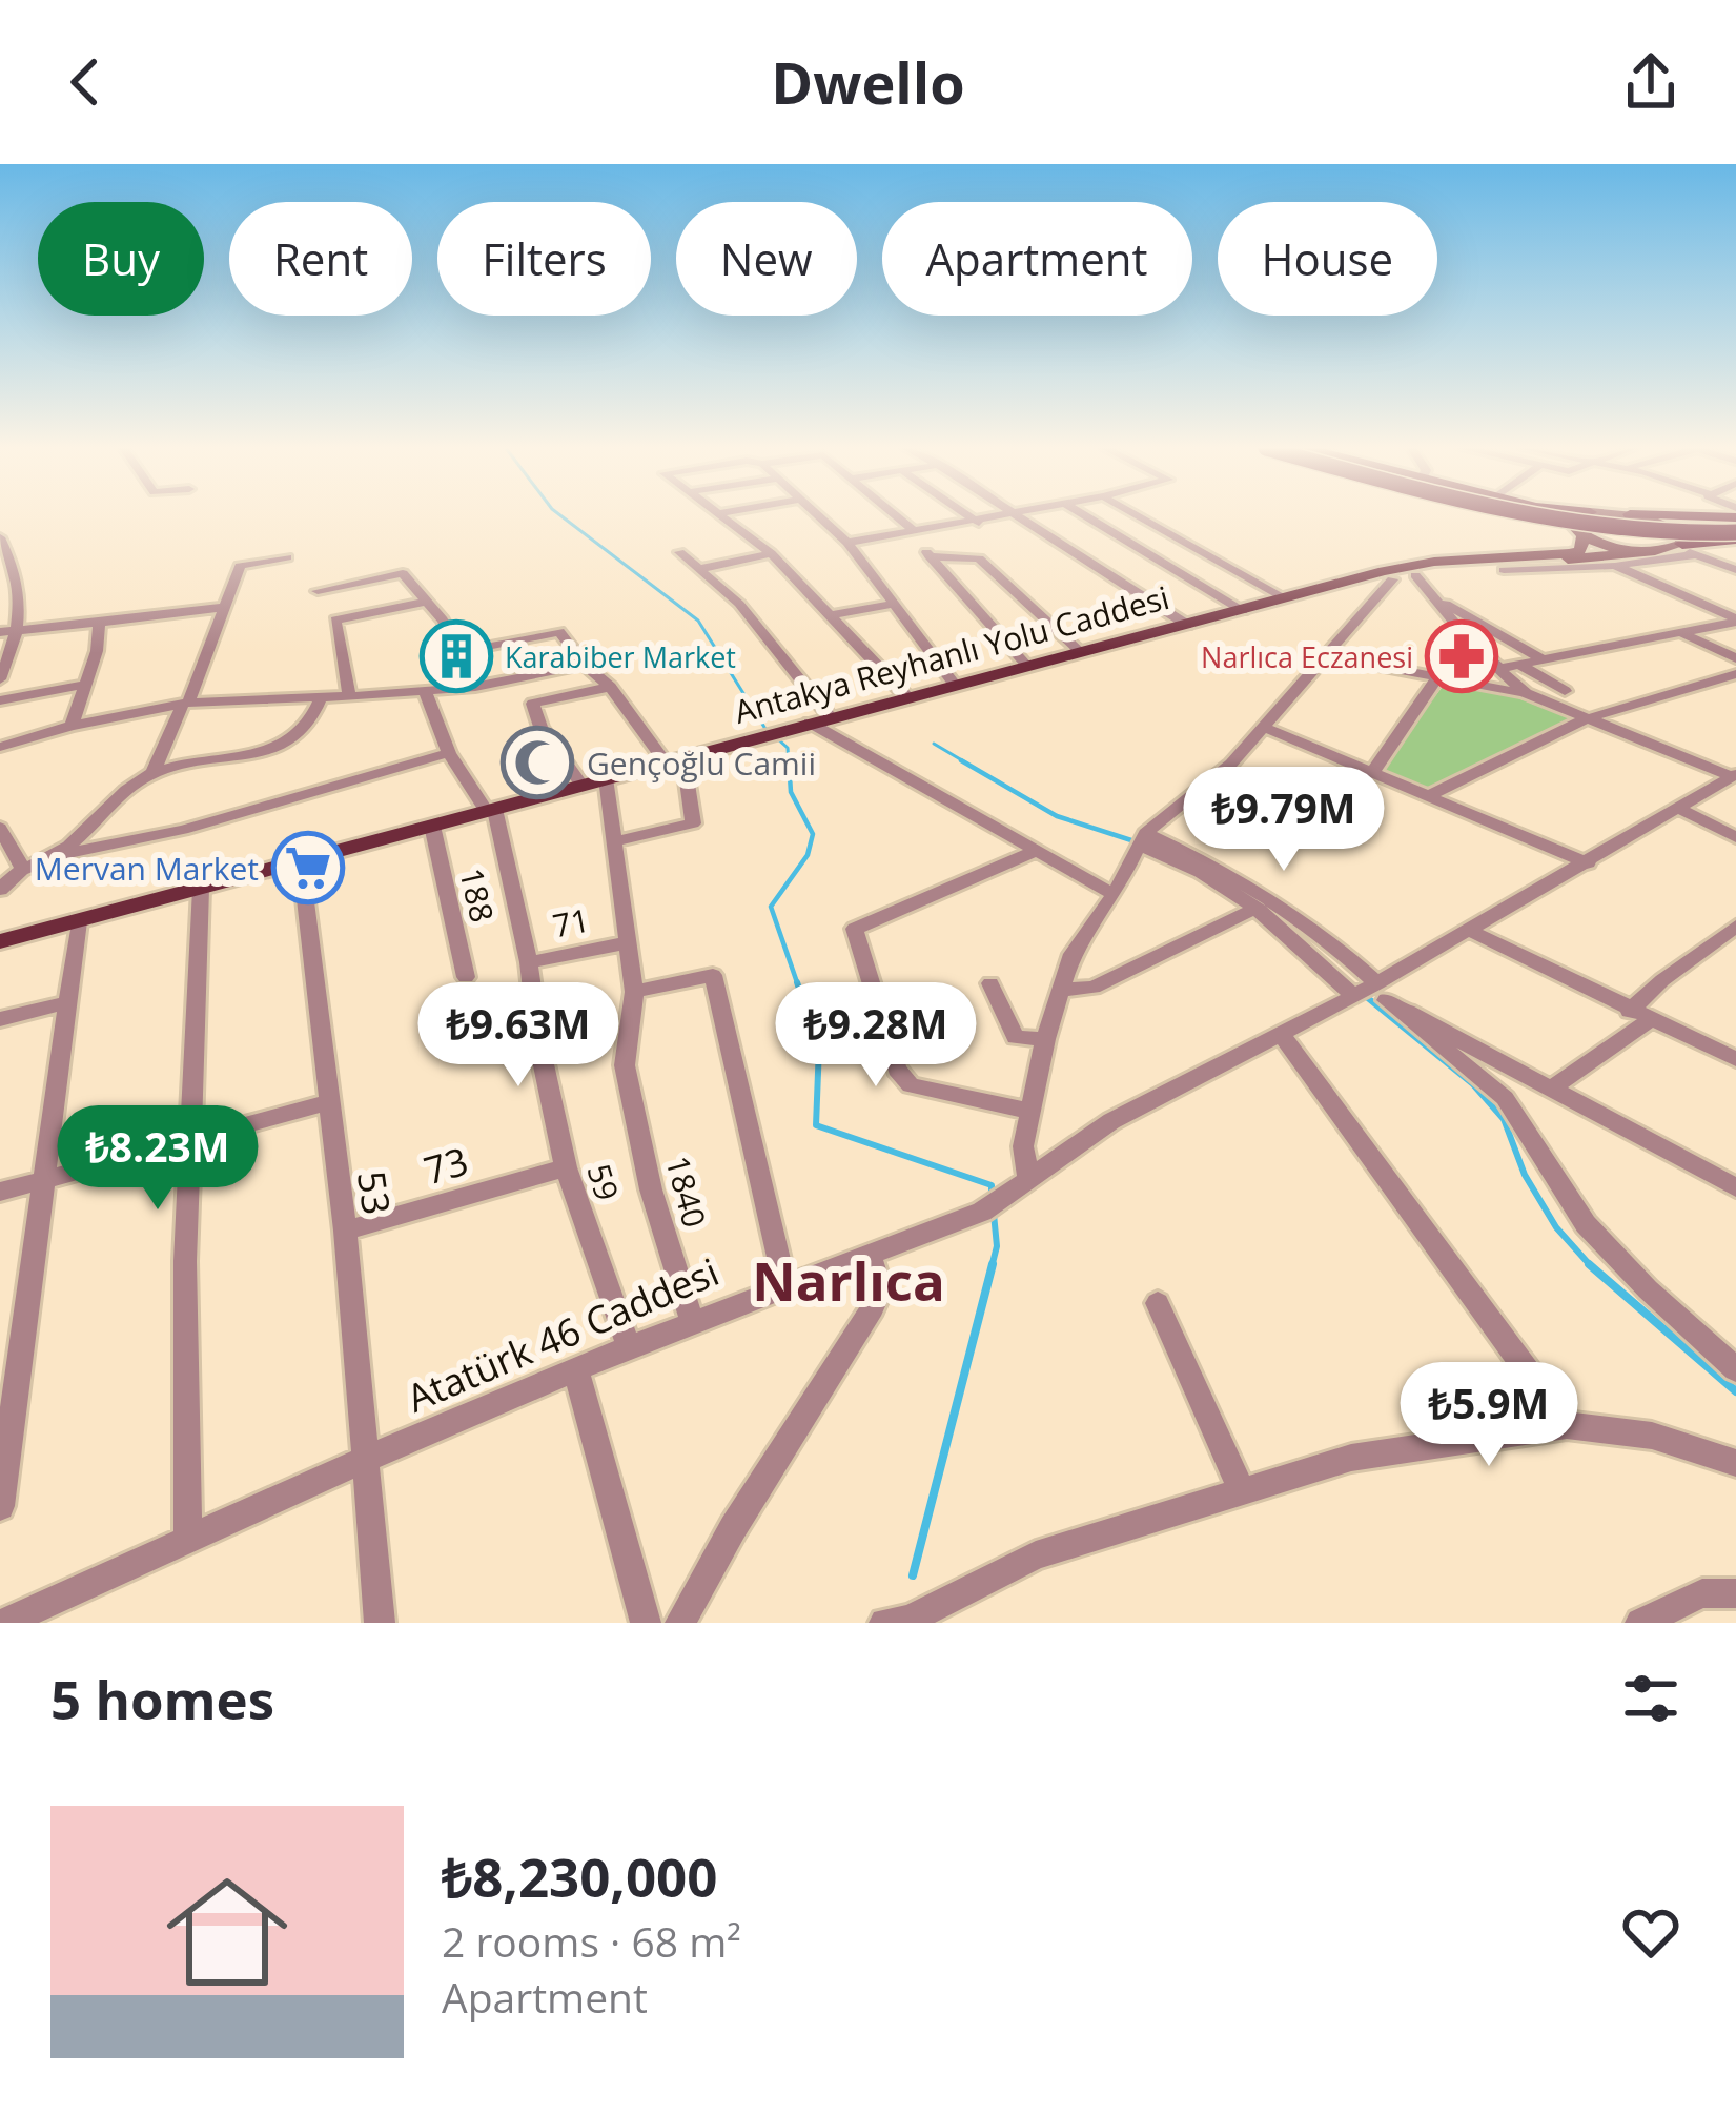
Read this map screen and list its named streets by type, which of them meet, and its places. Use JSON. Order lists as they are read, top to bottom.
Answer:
{
  "streets": {
    "main road": ["Antakya Reyhanlı Yolu Caddesi"],
    "street": [
      "188",
      "71",
      "73",
      "59",
      "1840",
      "53",
      "Atatürk 46 Caddesi"
    ]
  },
  "crossings": [
    ["Antakya Reyhanlı Yolu Caddesi", "188"],
    ["Antakya Reyhanlı Yolu Caddesi", "59"],
    ["Antakya Reyhanlı Yolu Caddesi", "1840"],
    ["Antakya Reyhanlı Yolu Caddesi", "53"],
    ["71", "59"],
    ["71", "1840"],
    ["73", "59"],
    ["73", "53"],
    ["59", "Atatürk 46 Caddesi"],
    ["1840", "Atatürk 46 Caddesi"],
    ["53", "Atatürk 46 Caddesi"]
  ],
  "districts": ["Narlıca"],
  "places": {
    "building": ["Karabiber Market"],
    "pharmacy": ["Narlıca Eczanesi"],
    "mosque": ["Gençoğlu Camii"],
    "supermarket": ["Mervan Market"]
  },
  "page": {
    "header": "Dwello",
    "chip": [
      "Buy",
      "Rent",
      "Filters",
      "New",
      "Apartment",
      "House"
    ],
    "price": [
      "₺9.79M",
      "₺9.63M",
      "₺9.28M",
      "₺8.23M",
      "₺5.9M"
    ],
    "heading": "5 homes",
    "list": [
      {
        "name": "₺8,230,000",
        "note": "2 rooms · 68 m² · Apartment"
      }
    ]
  }
}
